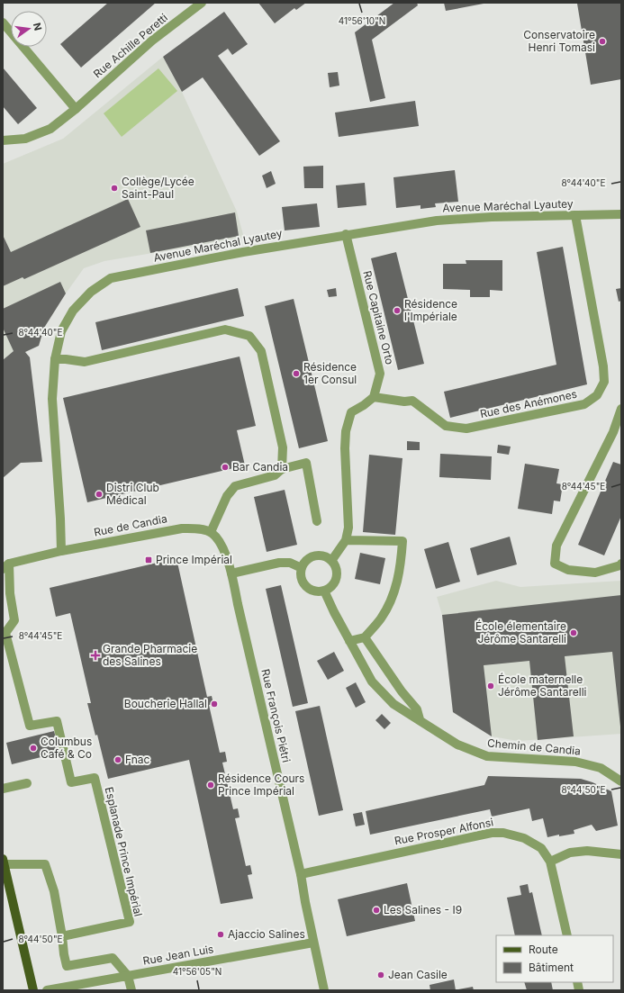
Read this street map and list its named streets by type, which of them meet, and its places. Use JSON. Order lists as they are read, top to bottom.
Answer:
{
  "streets": {
    "street": [
      "Rue Achille Peretti",
      "Avenue Maréchal Lyautey",
      "Rue Capitaine Orto",
      "Rue des Anémones",
      "Rue de Candia",
      "Rue François Piétri",
      "Chemin de Candia",
      "Rue Prosper Alfonsi",
      "Esplanade Prince Impérial",
      "Rue Jean Luis"
    ]
  },
  "crossings": [
    ["Avenue Maréchal Lyautey", "Rue Capitaine Orto"],
    ["Avenue Maréchal Lyautey", "Rue des Anémones"],
    ["Avenue Maréchal Lyautey", "Rue de Candia"],
    ["Rue Capitaine Orto", "Rue des Anémones"],
    ["Rue de Candia", "Esplanade Prince Impérial"],
    ["Rue François Piétri", "Rue Prosper Alfonsi"],
    ["Rue François Piétri", "Rue Jean Luis"]
  ],
  "places": {
    "other": [
      "Conservatoire Henri Tomasi",
      "Collège/Lycée Saint-Paul",
      "Résidence l'Impériale",
      "Résidence 1er Consul",
      "Bar Candia",
      "Distri Club Médical",
      "École élementaire Jérôme Santarelli",
      "École maternelle Jérôme Santarelli",
      "Boucherie Hallal",
      "Columbus Café & Co",
      "Fnac",
      "Résidence Cours Prince Impérial",
      "Les Salines - I9",
      "Ajaccio Salines",
      "Jean Casile"
    ],
    "transit": ["Prince Impérial"],
    "health": ["Grande Pharmacie des Salines"]
  },
  "legend": ["Route", "Bâtiment"],
  "north": "right",
  "coordinates": [
    "41°56'10\"N",
    "8°44'40\"E",
    "8°44'45\"E",
    "8°44'50\"E",
    "41°56'05\"N"
  ]
}
